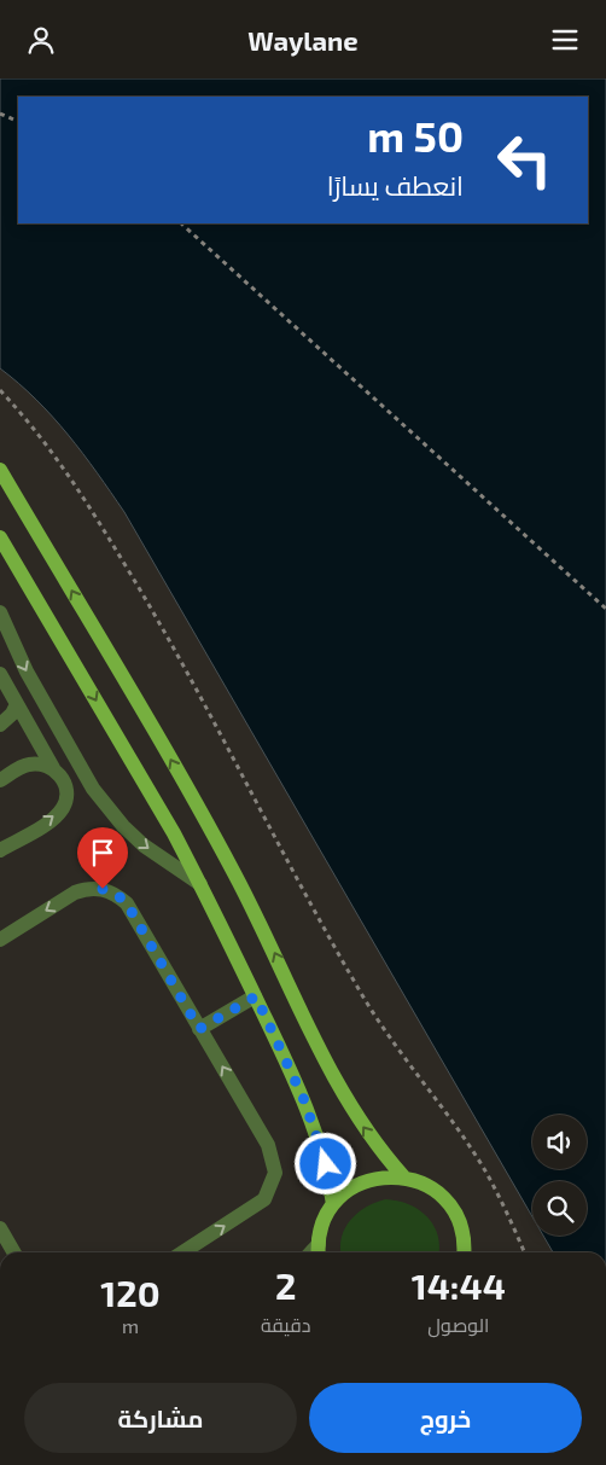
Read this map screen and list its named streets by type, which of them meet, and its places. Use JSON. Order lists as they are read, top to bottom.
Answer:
{
  "page": {
    "header": "Waylane",
    "turn": ["50 m", "انعطف يسارًا"],
    "eta": [
      "14:44",
      "الوصول",
      "2",
      "دقيقة",
      "120",
      "m"
    ],
    "buttons": ["خروج", "مشاركة"]
  }
}
